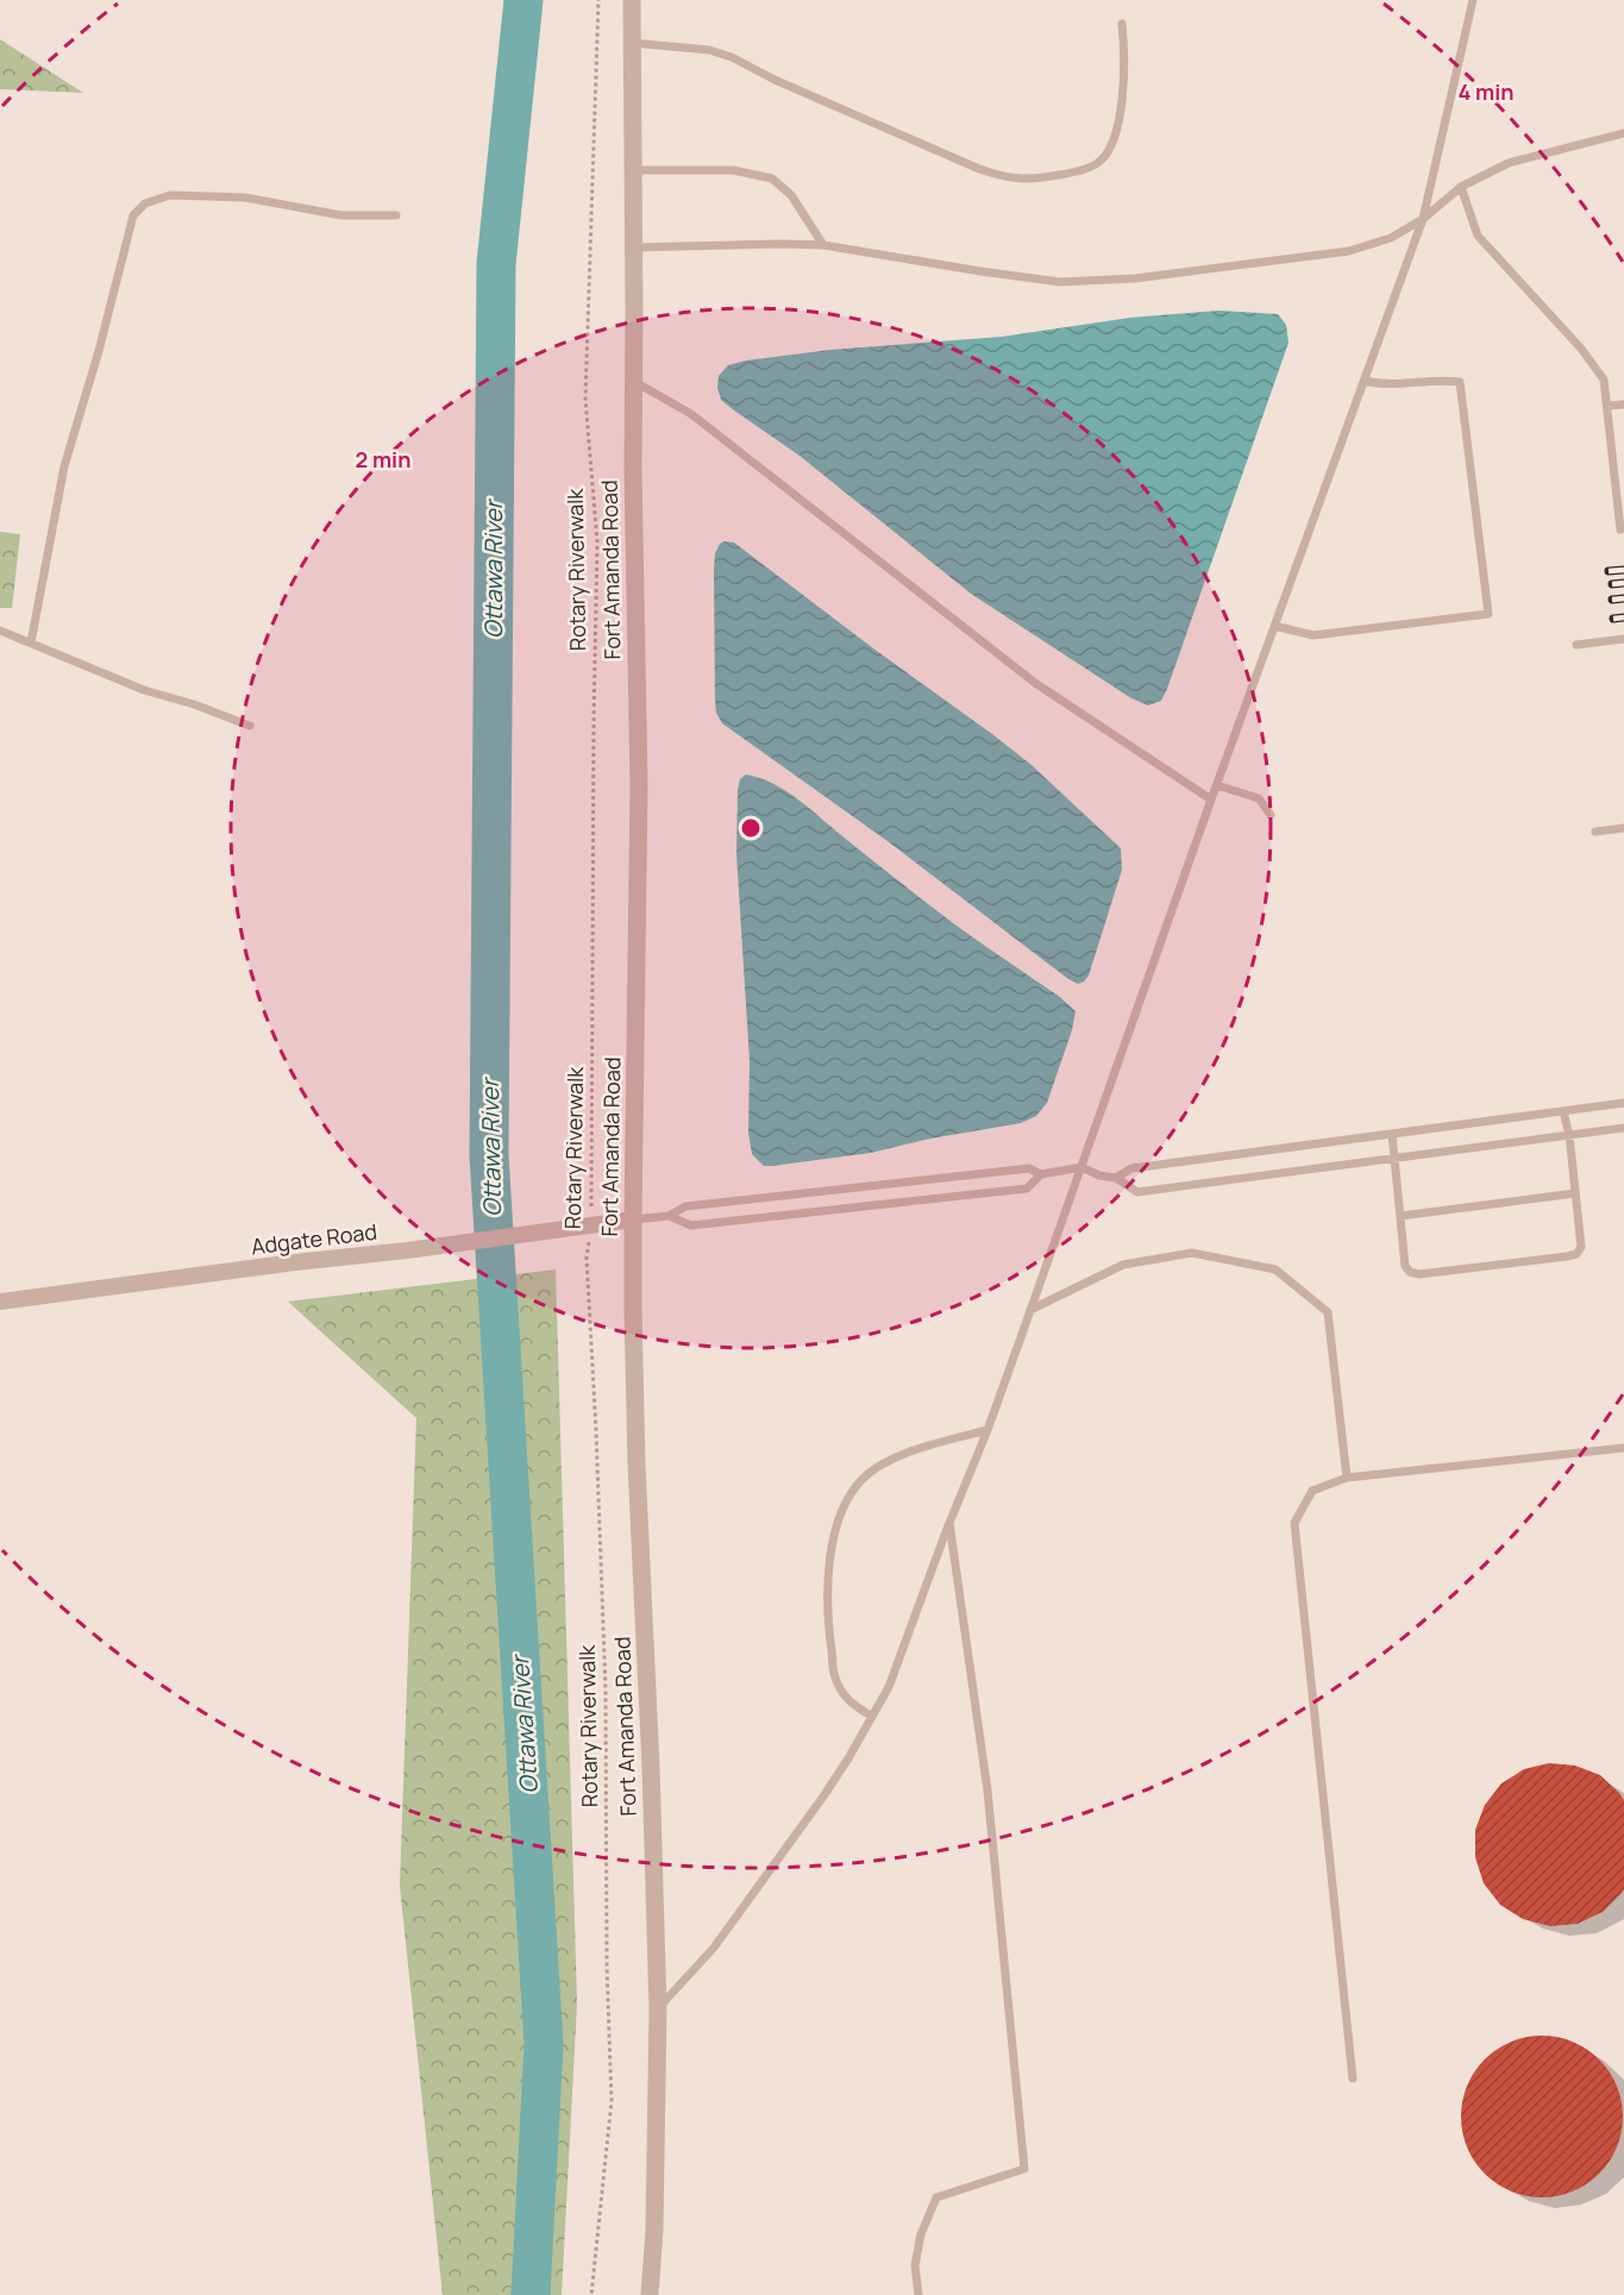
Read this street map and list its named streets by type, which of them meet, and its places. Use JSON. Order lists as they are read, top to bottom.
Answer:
{
  "streets": {
    "street": ["Fort Amanda Road", "Adgate Road"],
    "path": ["Rotary Riverwalk"]
  },
  "crossings": [
    ["Rotary Riverwalk", "Adgate Road"],
    ["Fort Amanda Road", "Adgate Road"]
  ],
  "water": ["Ottawa River"],
  "rings": ["4 min", "2 min"]
}
